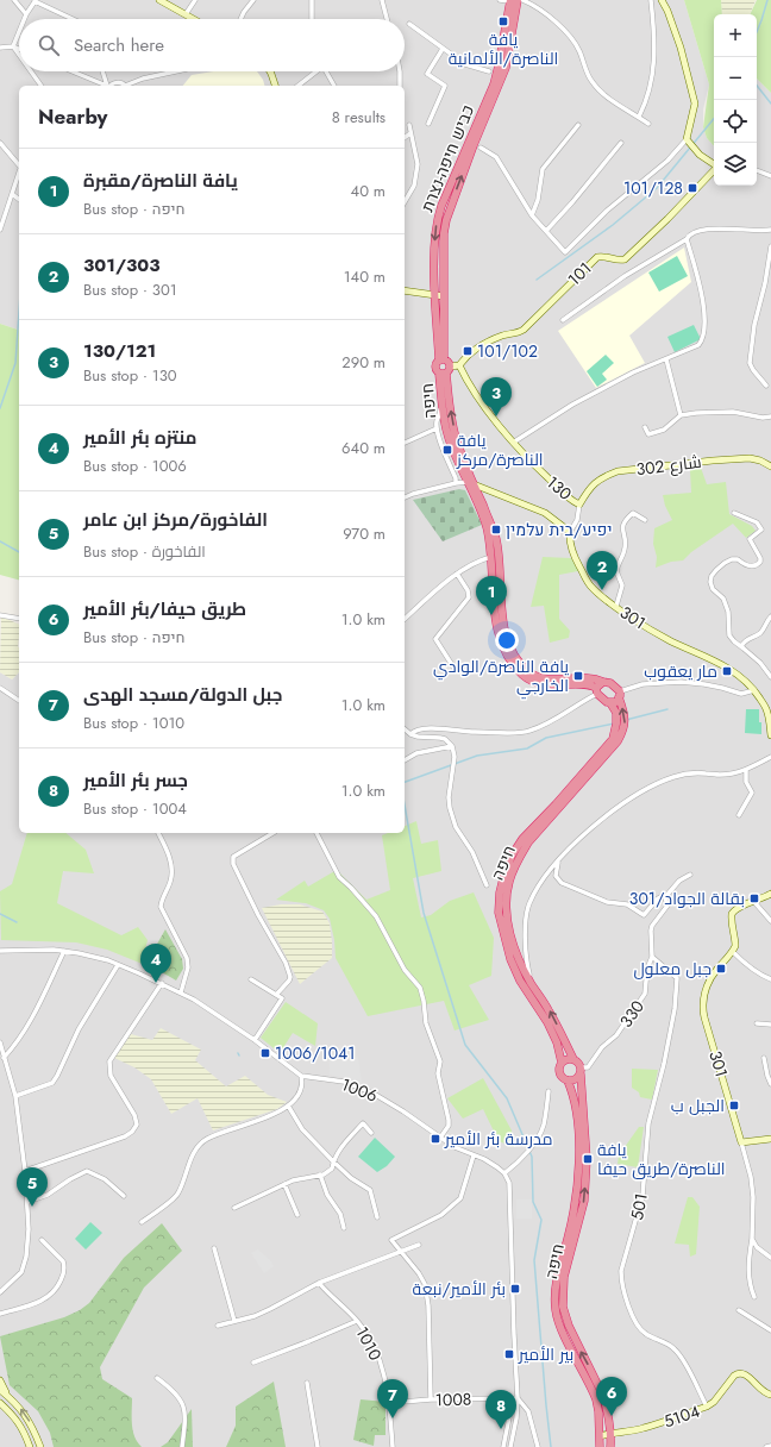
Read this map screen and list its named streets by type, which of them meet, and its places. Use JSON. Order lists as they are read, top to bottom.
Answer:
{
  "streets": {
    "highway": ["כביש חיפה-נצרת", "חיפה"],
    "street": [
      "101",
      "شارع 302",
      "130",
      "301",
      "330",
      "1006",
      "501",
      "1010",
      "1008",
      "5104"
    ]
  },
  "crossings": [
    ["101", "130"],
    ["חיפה", "330"],
    ["חיפה", "5104"],
    ["شارع 302", "130"],
    ["330", "501"],
    ["501", "5104"],
    ["1010", "1008"]
  ],
  "places": {
    "transit": [
      "يافة الناصرة/الألمانية",
      "101/128",
      "101/102",
      "يافة الناصرة/مركز",
      "יפיע/בית עלמין",
      "مار يعقوب",
      "يافة الناصرة/الوادي الخارجي",
      "بقالة الجواد/301",
      "جبل معلول",
      "1006/1041",
      "الجبل ب",
      "مدرسة بئر الأمير",
      "يافة الناصرة/طريق حيفا",
      "بئر الأمير/نبعة",
      "بير الأمير"
    ]
  },
  "page": {
    "map_buttons": ["+", "−"],
    "search": "Search here",
    "heading": ["Nearby", "8 results"],
    "list": [
      {
        "mark": "1",
        "name": "يافة الناصرة/مقبرة",
        "note": "Bus stop · חיפה",
        "value": "40 m"
      },
      {
        "mark": "2",
        "name": "301/303",
        "note": "Bus stop · 301",
        "value": "140 m"
      },
      {
        "mark": "3",
        "name": "130/121",
        "note": "Bus stop · 130",
        "value": "290 m"
      },
      {
        "mark": "4",
        "name": "منتزه بئر الأمير",
        "note": "Bus stop · 1006",
        "value": "640 m"
      },
      {
        "mark": "5",
        "name": "الفاخورة/مركز ابن عامر",
        "note": "Bus stop · الفاخورة",
        "value": "970 m"
      },
      {
        "mark": "6",
        "name": "طريق حيفا/بئر الأمير",
        "note": "Bus stop · חיפה",
        "value": "1.0 km"
      },
      {
        "mark": "7",
        "name": "جبل الدولة/مسجد الهدى",
        "note": "Bus stop · 1010",
        "value": "1.0 km"
      },
      {
        "mark": "8",
        "name": "جسر بئر الأمير",
        "note": "Bus stop · 1004",
        "value": "1.0 km"
      }
    ],
    "pins": [
      "3",
      "2",
      "1",
      "4",
      "5",
      "6",
      "7",
      "8"
    ]
  }
}
